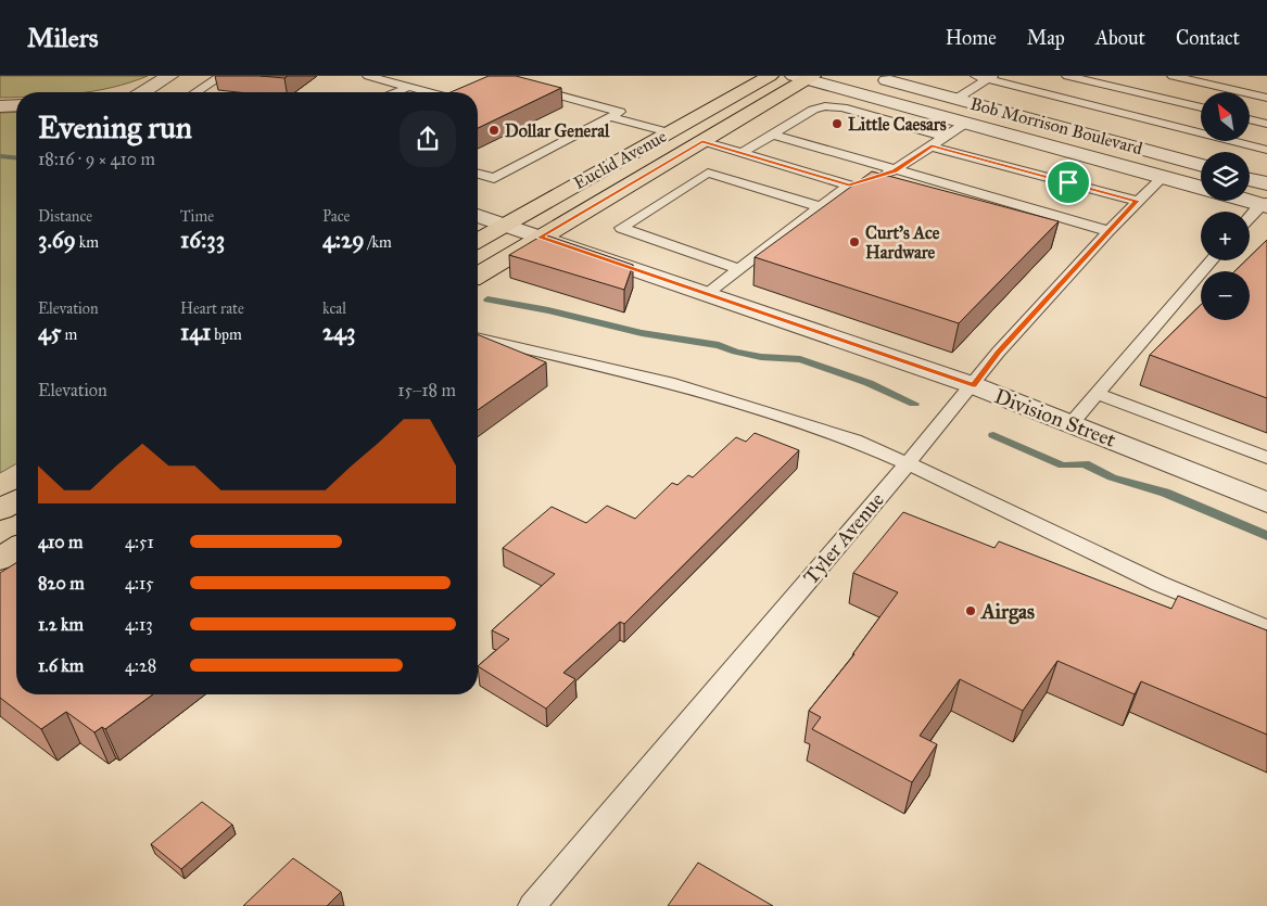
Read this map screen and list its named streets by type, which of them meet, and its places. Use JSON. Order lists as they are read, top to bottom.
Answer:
{
  "streets": {
    "main road": ["Euclid Avenue"],
    "street": ["Bob Morrison Boulevard", "Division Street"],
    "lane": ["Tyler Avenue"]
  },
  "crossings": [
    ["Bob Morrison Boulevard", "Euclid Avenue"],
    ["Bob Morrison Boulevard", "Tyler Avenue"],
    ["Euclid Avenue", "Division Street"],
    ["Division Street", "Tyler Avenue"]
  ],
  "places": [
    "Little Caesars",
    "Dollar General",
    "Curt's Ace Hardware",
    "Airgas"
  ],
  "north": "top left",
  "page": {
    "header": "Milers",
    "nav": [
      "Home",
      "Map",
      "About",
      "Contact"
    ],
    "map_buttons": ["+", "−"],
    "heading": ["Evening run", "18:16 · 9 × 410 m"],
    "stats": [
      ["Distance", "3.69 km"],
      ["Time", "16:33"],
      ["Pace", "4:29 /km"],
      ["Elevation", "45 m"],
      ["Heart rate", "141 bpm"],
      ["kcal", "243"]
    ],
    "chart": ["Elevation", "15–18 m"],
    "list": [
      {
        "name": "410 m",
        "note": "4:51"
      },
      {
        "name": "820 m",
        "note": "4:15"
      },
      {
        "name": "1.2 km",
        "note": "4:13"
      },
      {
        "name": "1.6 km",
        "note": "4:28"
      }
    ]
  }
}
